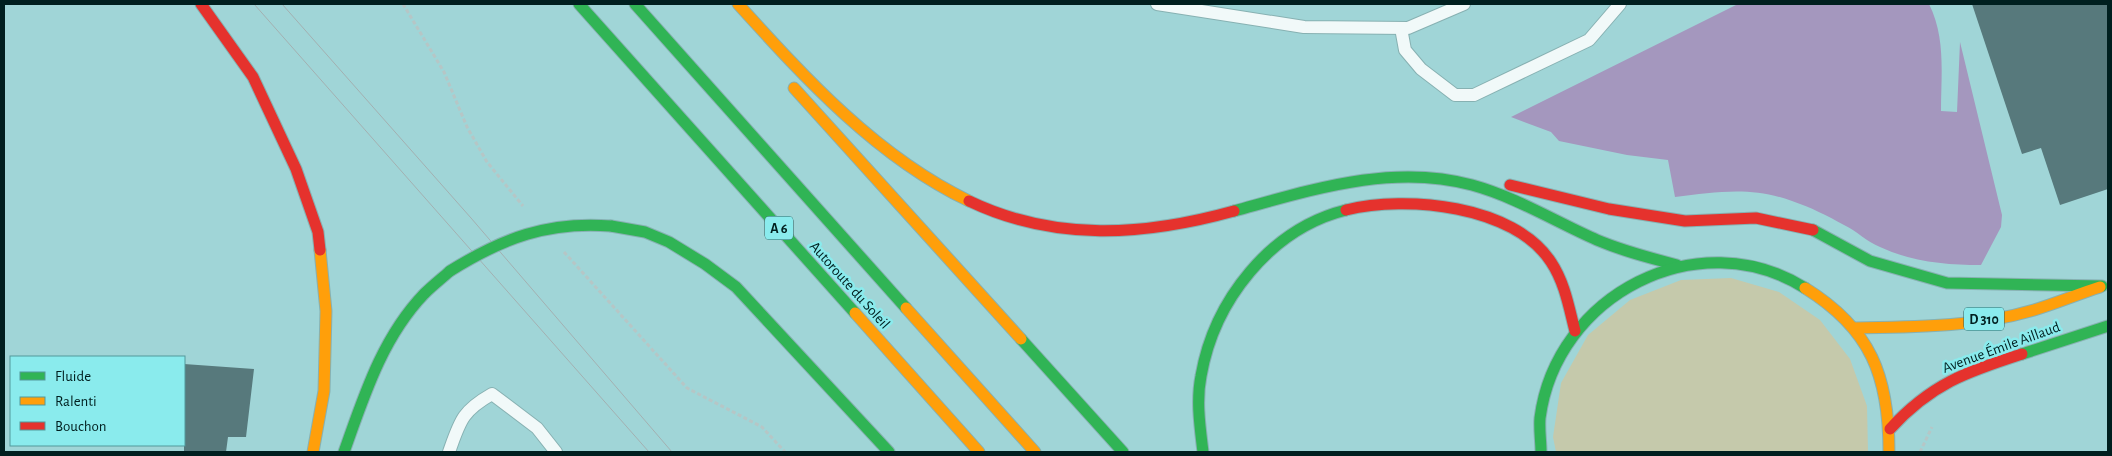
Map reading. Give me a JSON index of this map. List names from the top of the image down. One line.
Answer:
{"streets":{"main road":["A 6","Autoroute du Soleil","D 310","Avenue Émile Aillaud"]},"legend":["Fluide","Ralenti","Bouchon"]}
